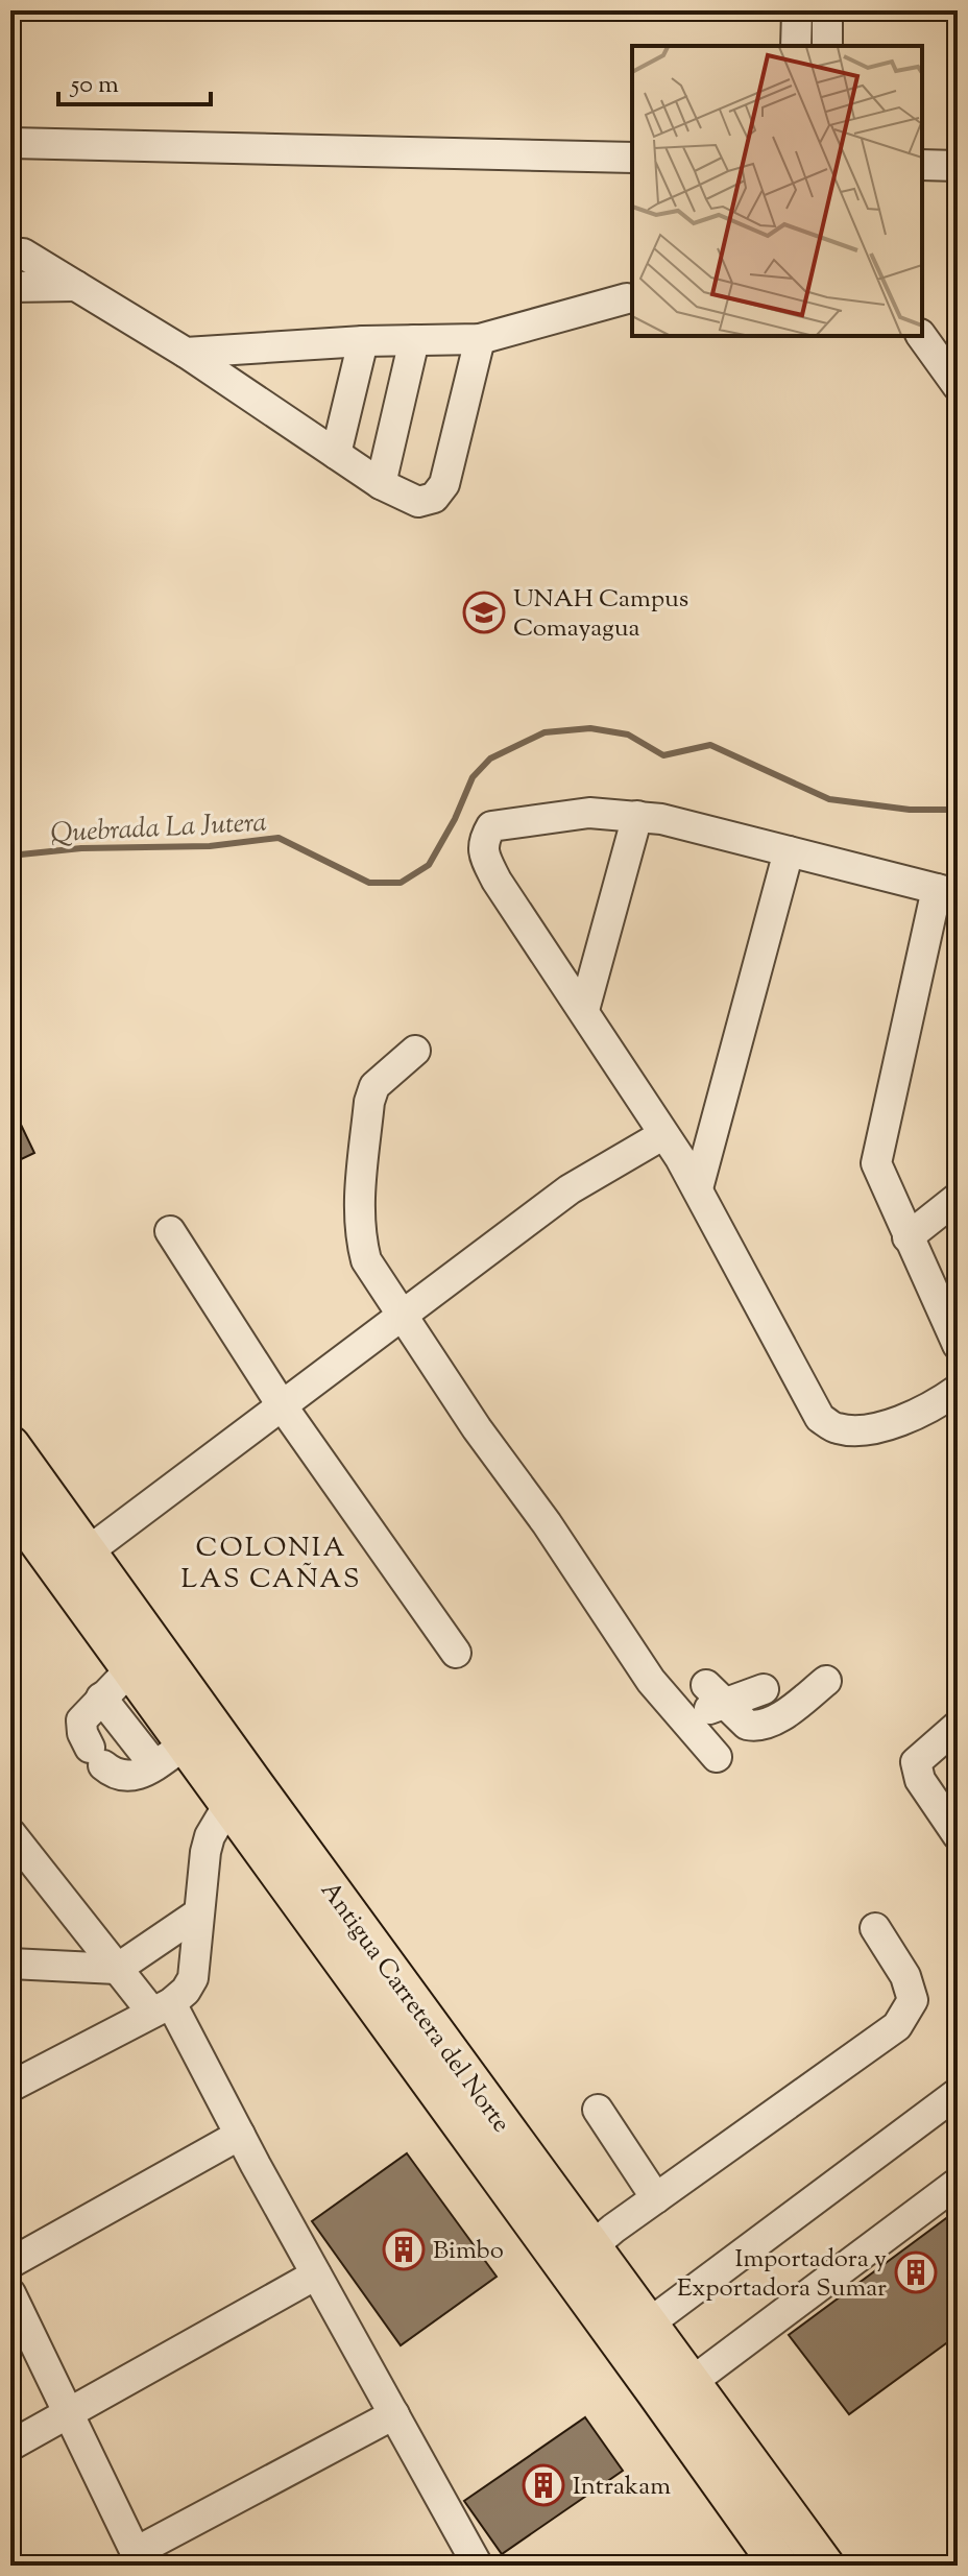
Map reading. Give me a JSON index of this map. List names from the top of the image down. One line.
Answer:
{"streets":{"main road":["Antigua Carretera del Norte"]},"districts":["COLONIA LAS CAÑAS"],"water":["Quebrada La Jutera"],"places":{"school or university":["UNAH Campus Comayagua"],"building":["Bimbo","Importadora y Exportadora Sumar","Intrakam"]},"scale_bar":"50 m"}
